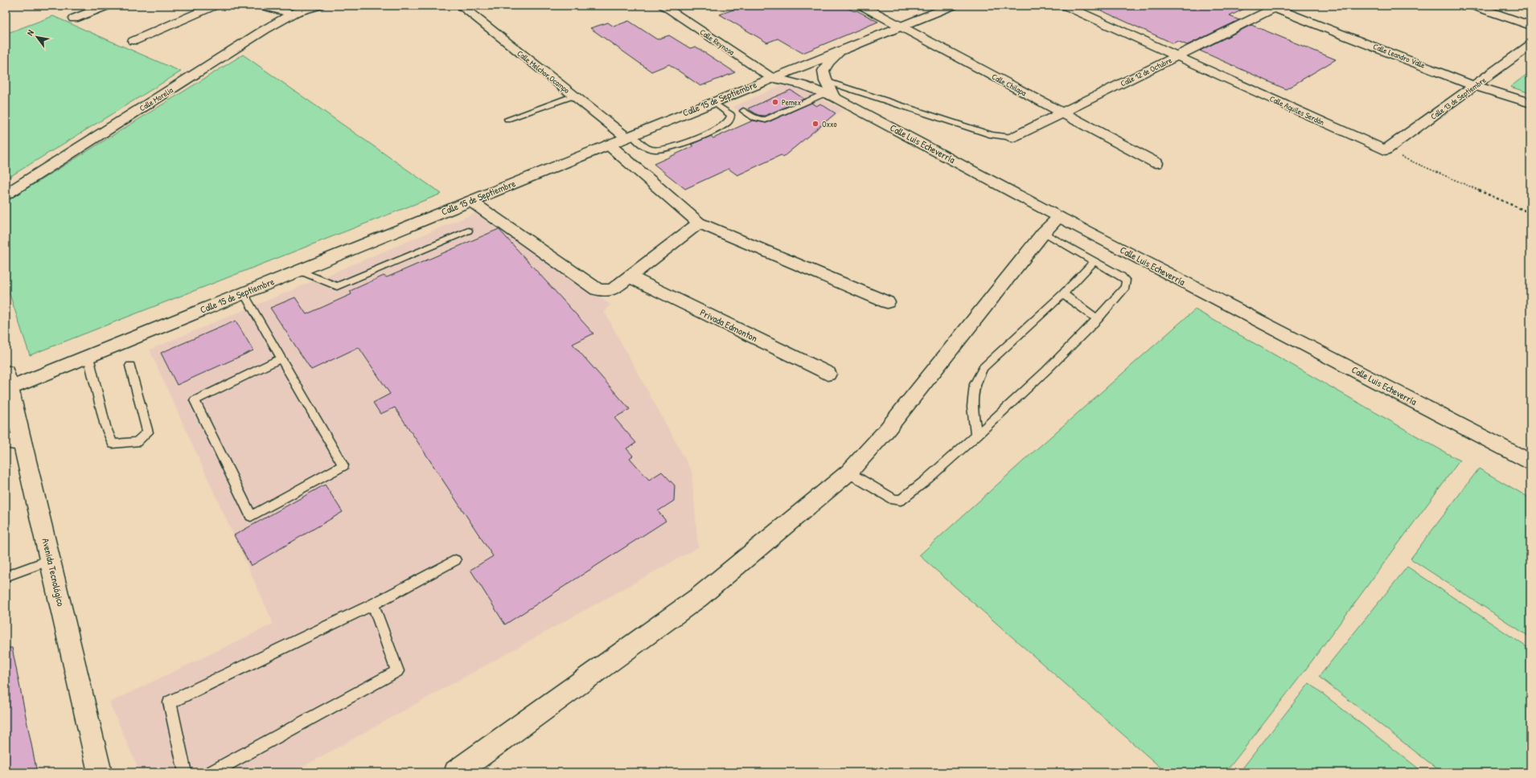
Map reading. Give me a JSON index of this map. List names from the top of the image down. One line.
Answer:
{"streets":{"street":["Calle Reynosa","Calle Leandro Valle","Calle Melchor Ocampo","Calle 12 de Octubre","Calle Chilapa","Calle 13 de Septiembre","Calle Morelia","Calle 15 de Septiembre","Calle Aquiles Serdán","Calle Luis Echeverría","Privada Edmonton","Avenida Tecnológico"]},"crossings":[["Calle Reynosa","Calle 15 de Septiembre"],["Calle Reynosa","Calle Luis Echeverría"],["Calle Leandro Valle","Calle 12 de Octubre"],["Calle Leandro Valle","Calle 13 de Septiembre"],["Calle Melchor Ocampo","Calle 15 de Septiembre"],["Calle 12 de Octubre","Calle Chilapa"],["Calle 12 de Octubre","Calle Aquiles Serdán"],["Calle Chilapa","Calle 15 de Septiembre"],["Calle 13 de Septiembre","Calle Aquiles Serdán"],["Calle 15 de Septiembre","Calle Luis Echeverría"],["Calle 15 de Septiembre","Avenida Tecnológico"]],"places":["Pemex","Oxxo"],"north":"top left"}
